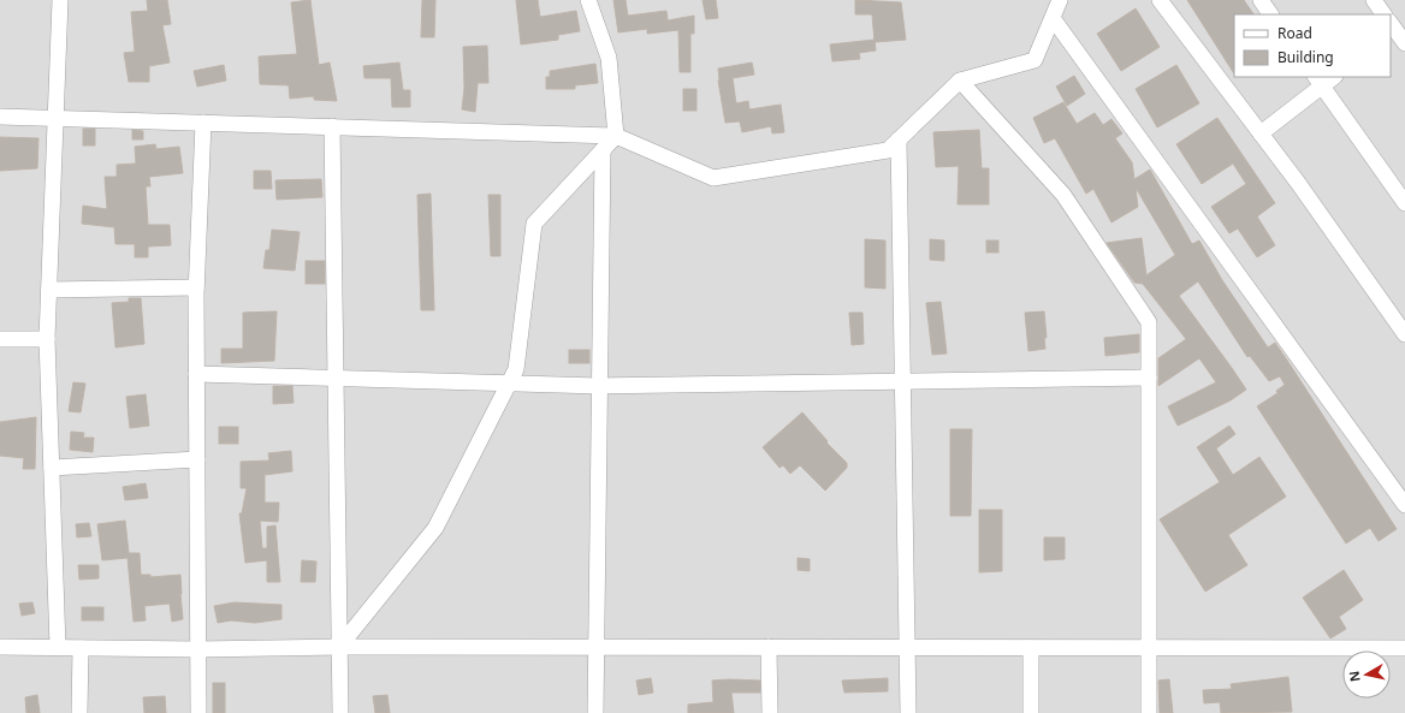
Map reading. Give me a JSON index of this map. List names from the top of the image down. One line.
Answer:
{"legend":["Road","Building"],"north":"left"}
